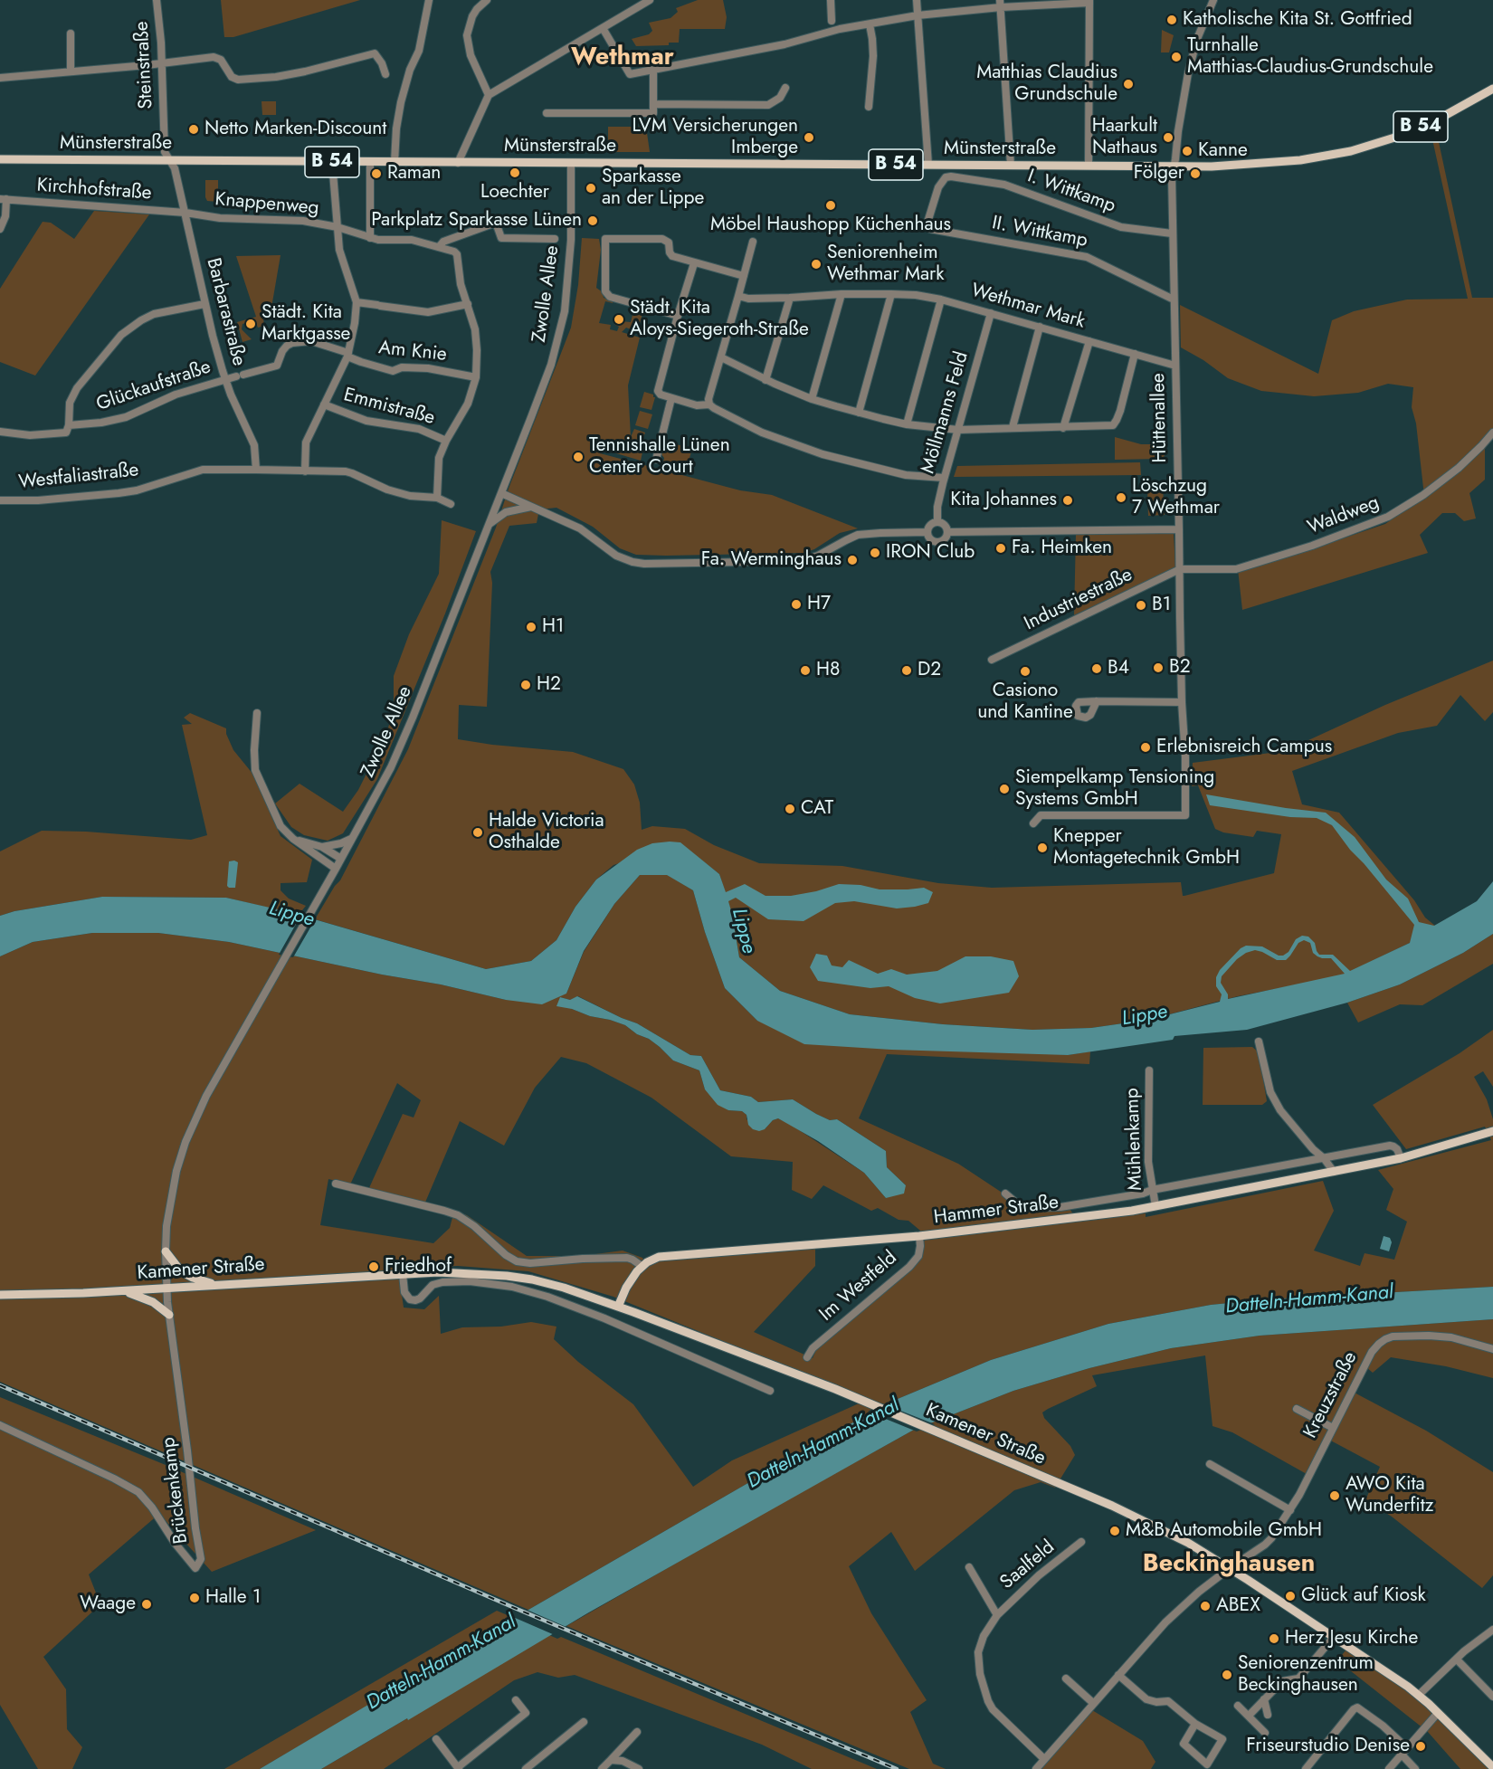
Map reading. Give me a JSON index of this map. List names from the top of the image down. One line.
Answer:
{"streets":{"main road":["B 54","Münsterstraße","Hammer Straße","Kamener Straße"],"street":["Steinstraße","Kirchhofstraße","I. Wittkamp","Knappenweg","II. Wittkamp","Zwolle Allee","Wethmar Mark","Barbarastraße","Am Knie","Glückaufstraße","Emmistraße","Möllmanns Feld","Hüttenallee","Westfaliastraße","Waldweg","Industriestraße","Mühlenkamp","Im Westfeld","Kreuzstraße","Brückenkamp","Saalfeld"]},"crossings":[["Steinstraße","Münsterstraße"],["Steinstraße","Barbarastraße"],["Münsterstraße","Zwolle Allee"],["Münsterstraße","Barbarastraße"],["Münsterstraße","Hüttenallee"],["Kirchhofstraße","Knappenweg"],["Kirchhofstraße","Barbarastraße"],["I. Wittkamp","II. Wittkamp"],["I. Wittkamp","Hüttenallee"],["Knappenweg","Barbarastraße"],["II. Wittkamp","Hüttenallee"],["Zwolle Allee","Kamener Straße"],["Zwolle Allee","Brückenkamp"],["Wethmar Mark","Möllmanns Feld"],["Wethmar Mark","Hüttenallee"],["Barbarastraße","Glückaufstraße"],["Barbarastraße","Westfaliastraße"],["Am Knie","Glückaufstraße"],["Hüttenallee","Waldweg"],["Hüttenallee","Industriestraße"],["Waldweg","Industriestraße"],["Mühlenkamp","Hammer Straße"],["Hammer Straße","Im Westfeld"],["Kamener Straße","Kreuzstraße"],["Kamener Straße","Brückenkamp"],["Kreuzstraße","Saalfeld"]],"districts":["Wethmar","Beckinghausen"],"water":["Lippe","Datteln-Hamm-Kanal"],"places":["Katholische Kita St. Gottfried","Turnhalle Matthias-Claudius-Grundschule","Matthias Claudius Grundschule","Netto Marken-Discount","LVM Versicherungen Imberge","Haarkult Nathaus","Kanne","Loechter","Raman","Fölger","Sparkasse an der Lippe","Möbel Haushopp Küchenhaus","Parkplatz Sparkasse Lünen","Seniorenheim Wethmar Mark","Städt. Kita Aloys-Siegeroth-Straße","Städt. Kita Marktgasse","Tennishalle Lünen Center Court","Löschzug 7 Wethmar","Kita Johannes","Fa. Heimken","IRON Club","Fa. Werminghaus","H7","B1","H1","B2","B4","H8","D2","Casiono und Kantine","H2","Erlebnisreich Campus","Siempelkamp Tensioning Systems GmbH","CAT","Halde Victoria Osthalde","Knepper Montagetechnik GmbH","Friedhof","AWO Kita Wunderfitz","M&B Automobile GmbH","Glück auf Kiosk","Halle 1","Waage","ABEX","Herz Jesu Kirche","Seniorenzentrum Beckinghausen","Friseurstudio Denise"]}
